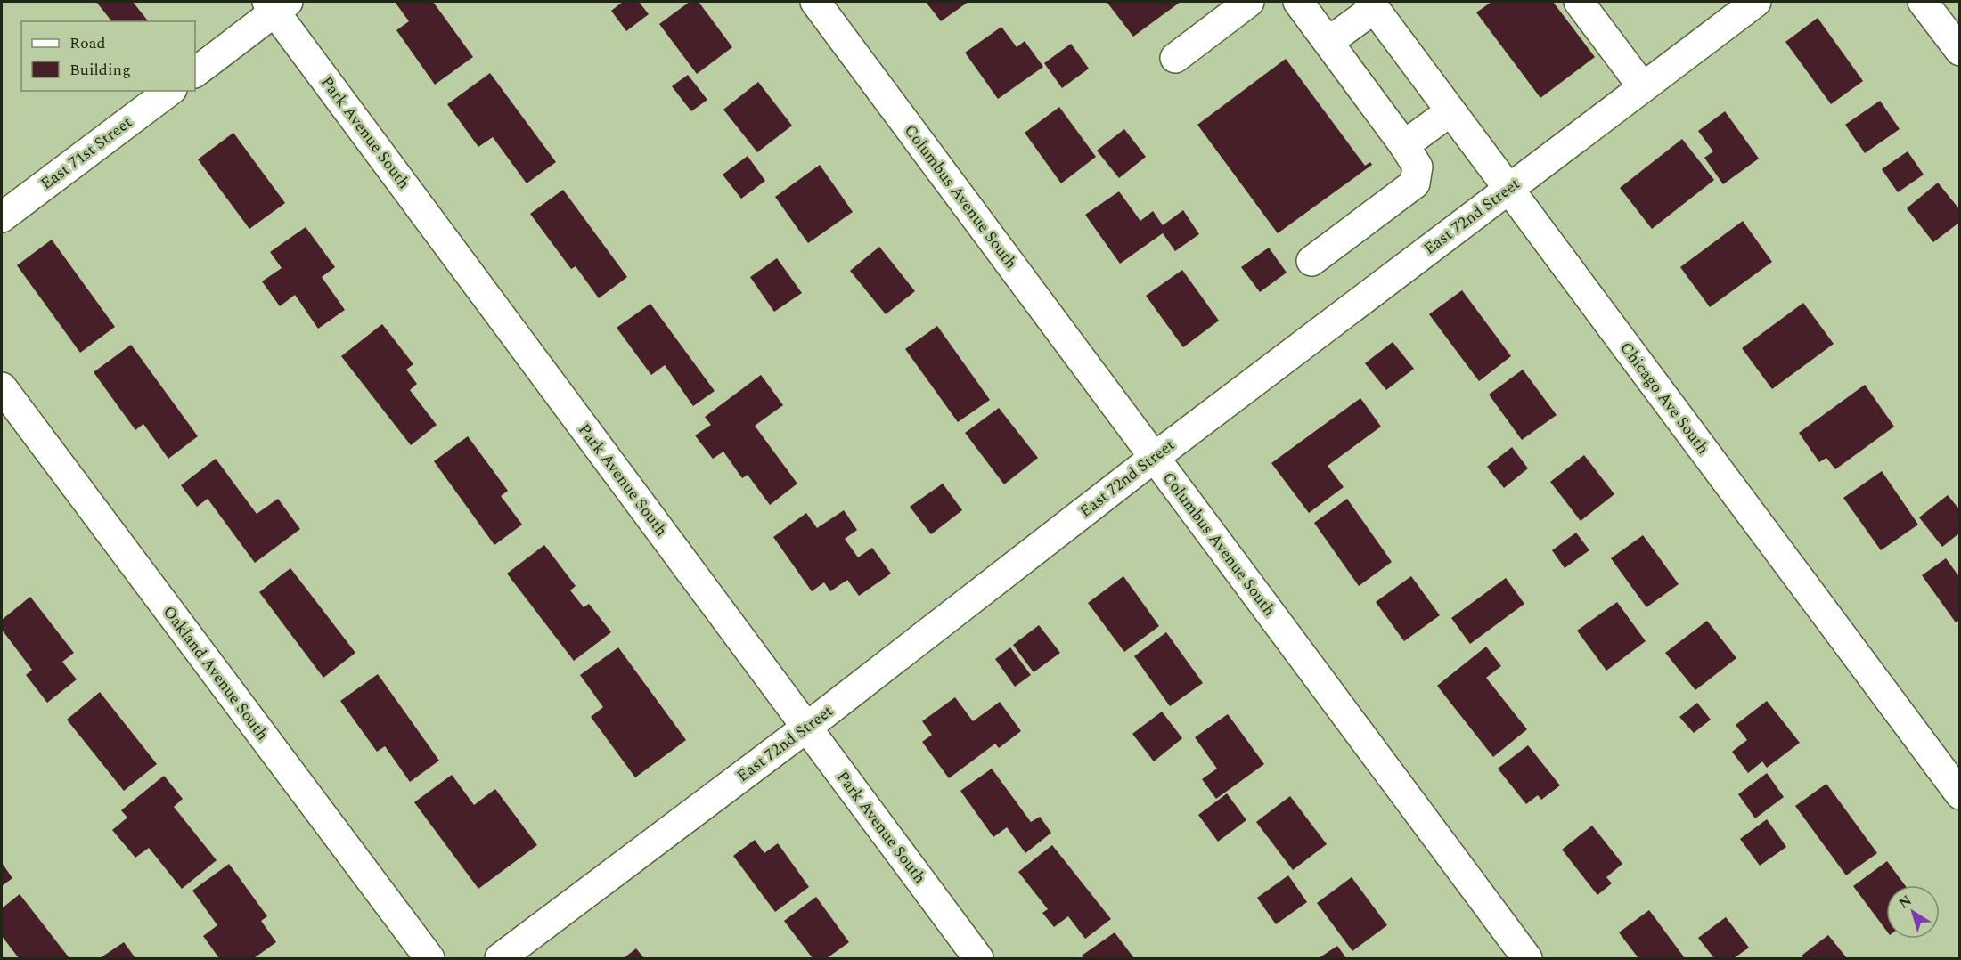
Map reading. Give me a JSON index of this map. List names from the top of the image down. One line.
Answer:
{"streets":{"street":["Park Avenue South","East 71st Street","Columbus Avenue South","East 72nd Street","Chicago Ave South","Oakland Avenue South"]},"crossings":[["Park Avenue South","East 72nd Street"],["Columbus Avenue South","East 72nd Street"],["East 72nd Street","Chicago Ave South"]],"legend":["Road","Building"],"north":"top left"}
